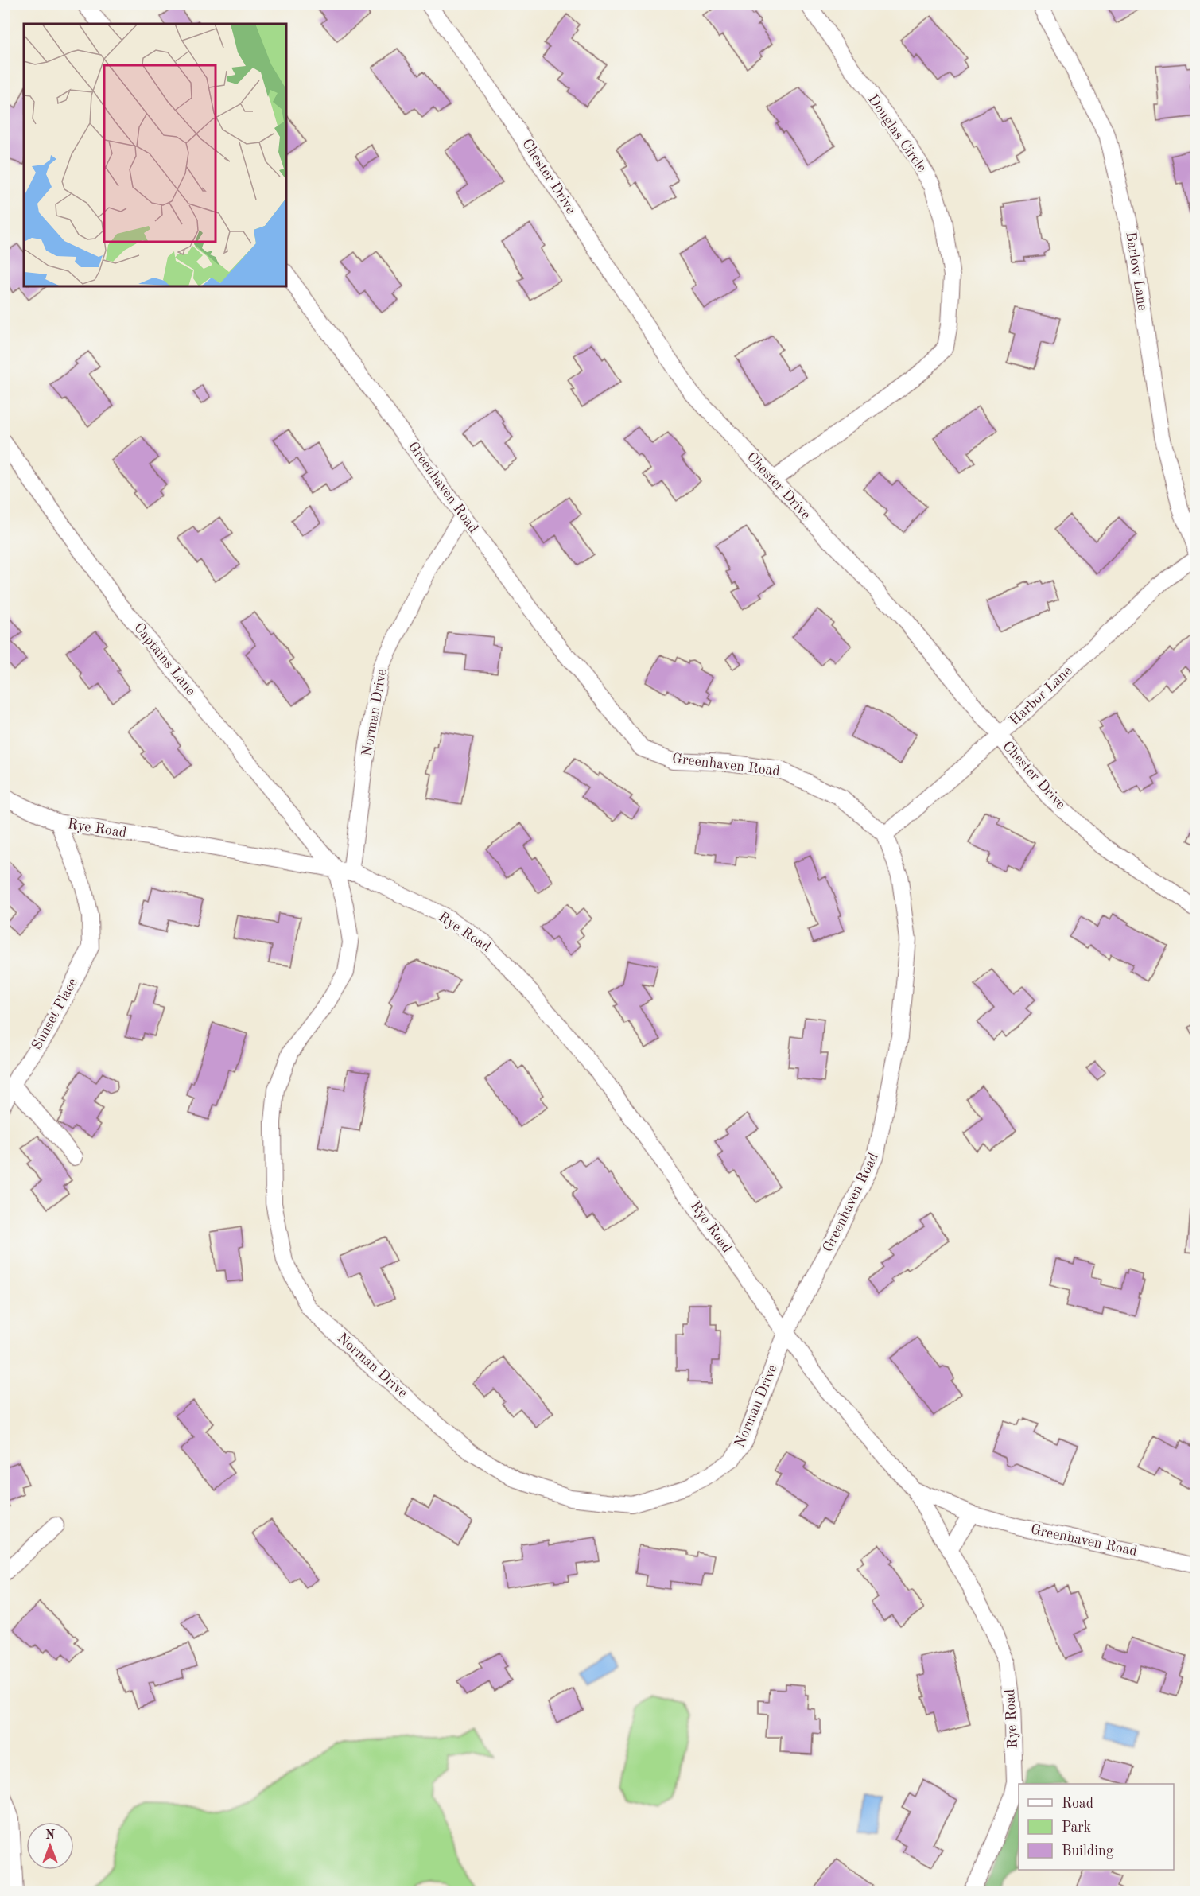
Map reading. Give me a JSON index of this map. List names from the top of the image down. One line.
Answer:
{"streets":{"street":["Douglas Circle","Chester Drive","Barlow Lane","Greenhaven Road","Captains Lane","Harbor Lane","Norman Drive","Rye Road","Sunset Place"]},"crossings":[["Douglas Circle","Chester Drive"],["Chester Drive","Harbor Lane"],["Greenhaven Road","Harbor Lane"],["Greenhaven Road","Norman Drive"],["Greenhaven Road","Rye Road"],["Captains Lane","Norman Drive"],["Captains Lane","Rye Road"],["Norman Drive","Rye Road"],["Rye Road","Sunset Place"]],"legend":["Road","Park","Building"],"north":"top"}
